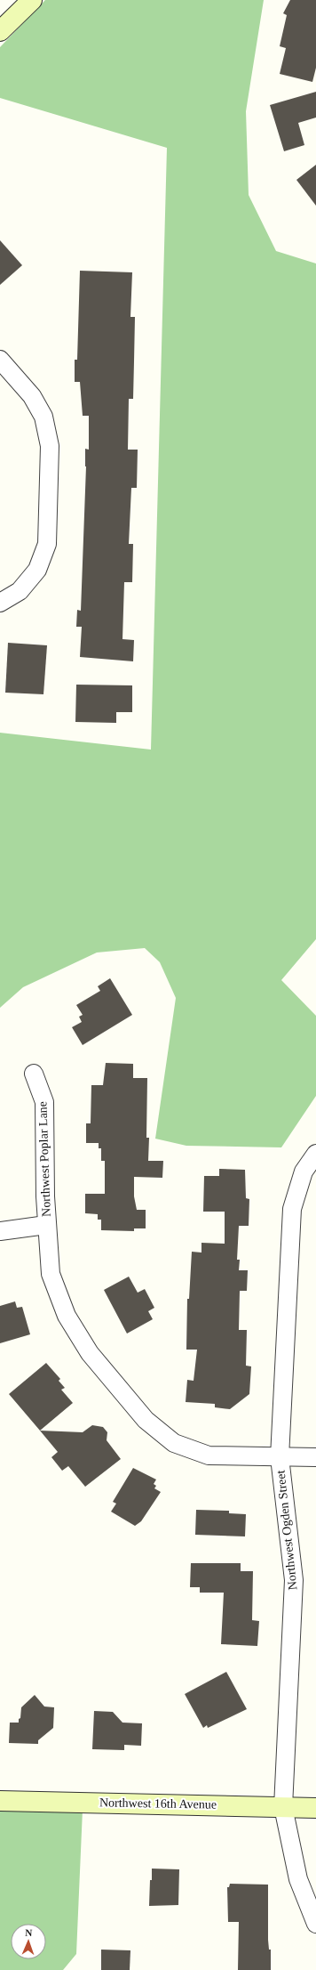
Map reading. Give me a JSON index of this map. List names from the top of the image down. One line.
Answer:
{"streets":{"street":["Northwest Poplar Lane","Northwest Ogden Street","Northwest 16th Avenue"]},"crossings":[["Northwest Poplar Lane","Northwest Ogden Street"],["Northwest Ogden Street","Northwest 16th Avenue"]],"north":"top"}
